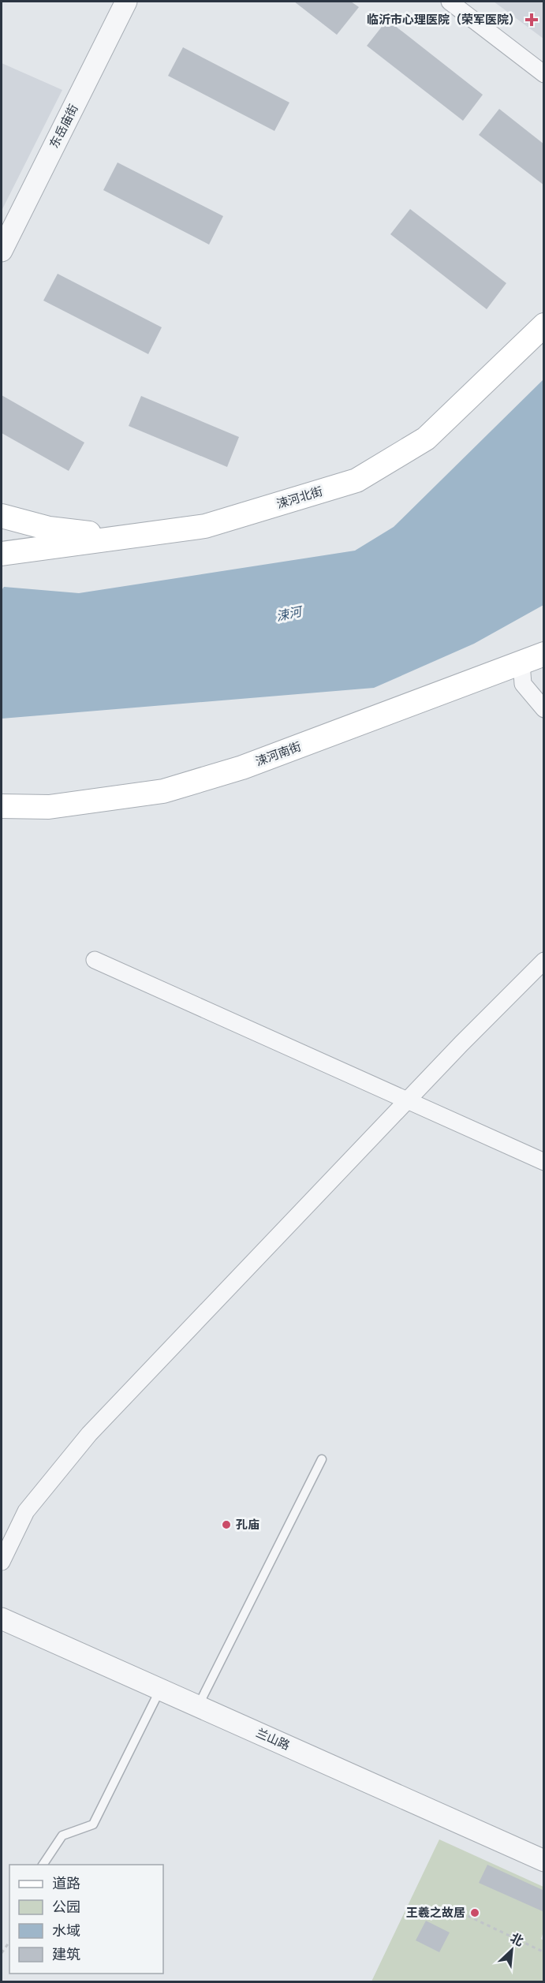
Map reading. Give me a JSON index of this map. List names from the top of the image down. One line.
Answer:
{"streets":{"main road":["涑河北街","涑河南街"],"street":["东岳庙街","兰山路"]},"water":["涑河"],"places":{"health":["临沂市心理医院（荣军医院）"],"other":["孔庙","王羲之故居"]},"legend":["道路","公园","水域","建筑"],"north":"top right"}
